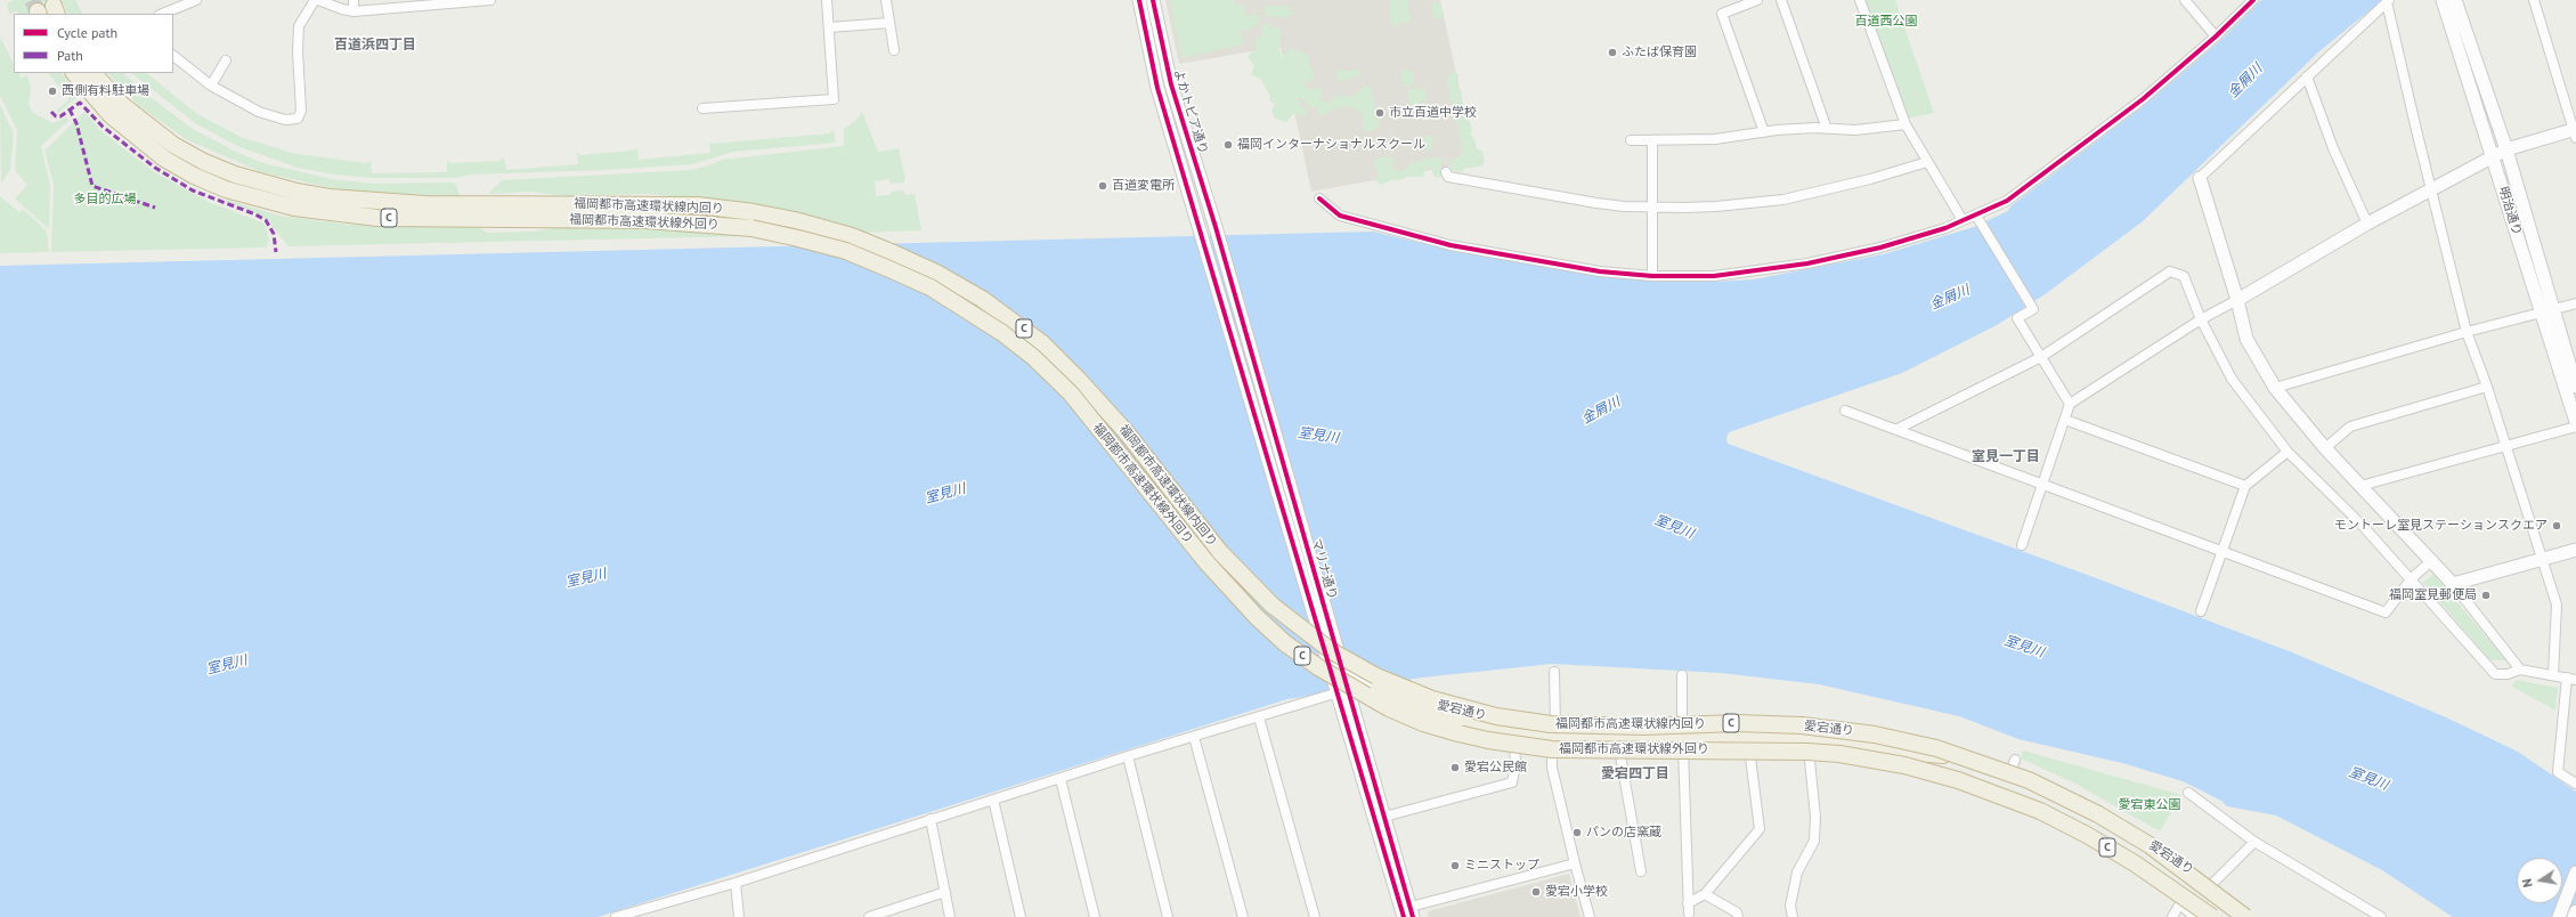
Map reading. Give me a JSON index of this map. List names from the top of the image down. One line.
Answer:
{"streets":{"highway":["福岡都市高速環状線内回り","C","福岡都市高速環状線外回り"],"street":["よかトピア通り","明治通り","マリナ通り","愛宕通り"]},"crossings":[["よかトピア通り","マリナ通り"],["福岡都市高速環状線内回り","C"],["C","愛宕通り"],["福岡都市高速環状線外回り","愛宕通り"],["マリナ通り","愛宕通り"]],"districts":["百道浜四丁目","室見一丁目","愛宕四丁目"],"water":["金屑川","室見川"],"parks":["百道西公園","多目的広場","愛宕東公園"],"places":["ふたば保育園","西側有料駐車場","市立百道中学校","福岡インターナショナルスクール","百道変電所","モントーレ室見ステーションスクエア","福岡室見郵便局","愛宕公民館","パンの店窯蔵","ミニストップ","愛宕小学校"],"legend":["Cycle path","Path"],"north":"left"}
